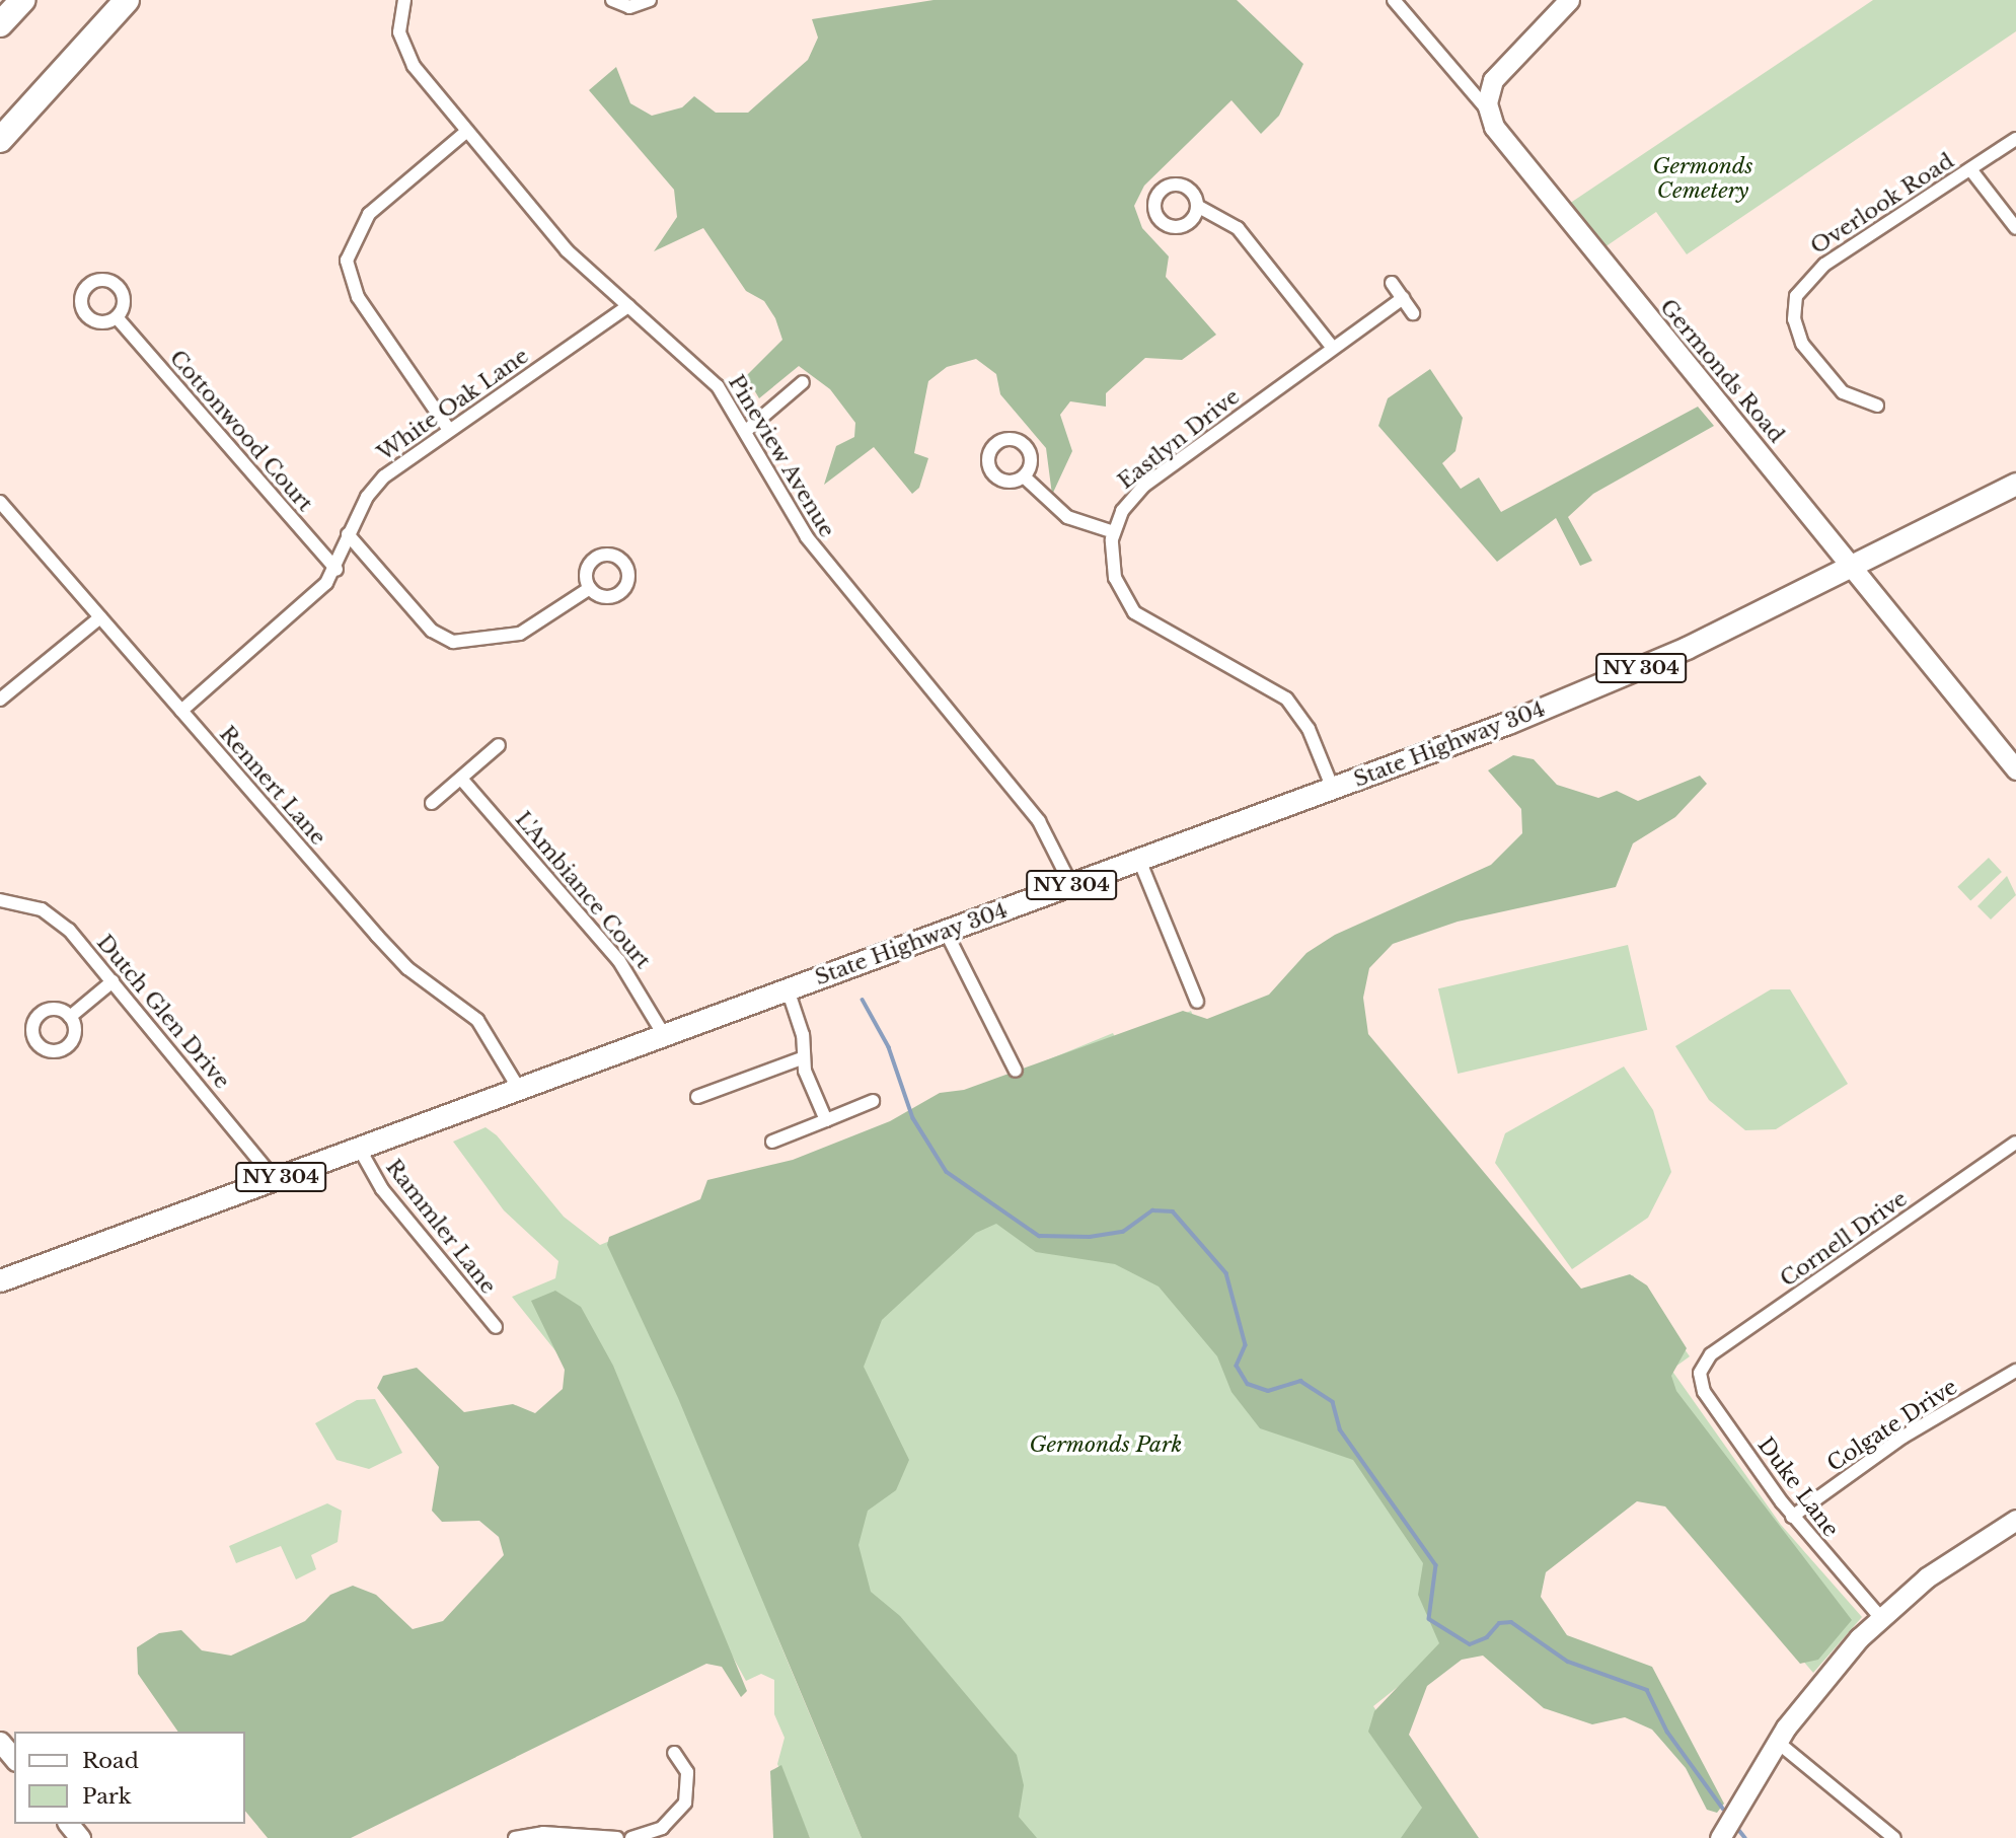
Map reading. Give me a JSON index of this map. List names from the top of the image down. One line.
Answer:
{"streets":{"main road":["NY 304","State Highway 304"],"street":["Overlook Road","Germonds Road","White Oak Lane","Cottonwood Court","Eastlyn Drive","Pineview Avenue","Rennert Lane","L'Ambiance Court","Dutch Glen Drive","Rammler Lane","Cornell Drive","Colgate Drive","Duke Lane"]},"crossings":[["Germonds Road","NY 304"],["Germonds Road","State Highway 304"],["White Oak Lane","Cottonwood Court"],["White Oak Lane","Pineview Avenue"],["White Oak Lane","Rennert Lane"],["Eastlyn Drive","State Highway 304"],["Pineview Avenue","State Highway 304"],["NY 304","State Highway 304"],["State Highway 304","Rennert Lane"],["State Highway 304","L'Ambiance Court"],["State Highway 304","Dutch Glen Drive"],["State Highway 304","Rammler Lane"],["Cornell Drive","Duke Lane"],["Colgate Drive","Duke Lane"]],"parks":["Germonds Cemetery","Germonds Park"],"legend":["Road","Park"]}
